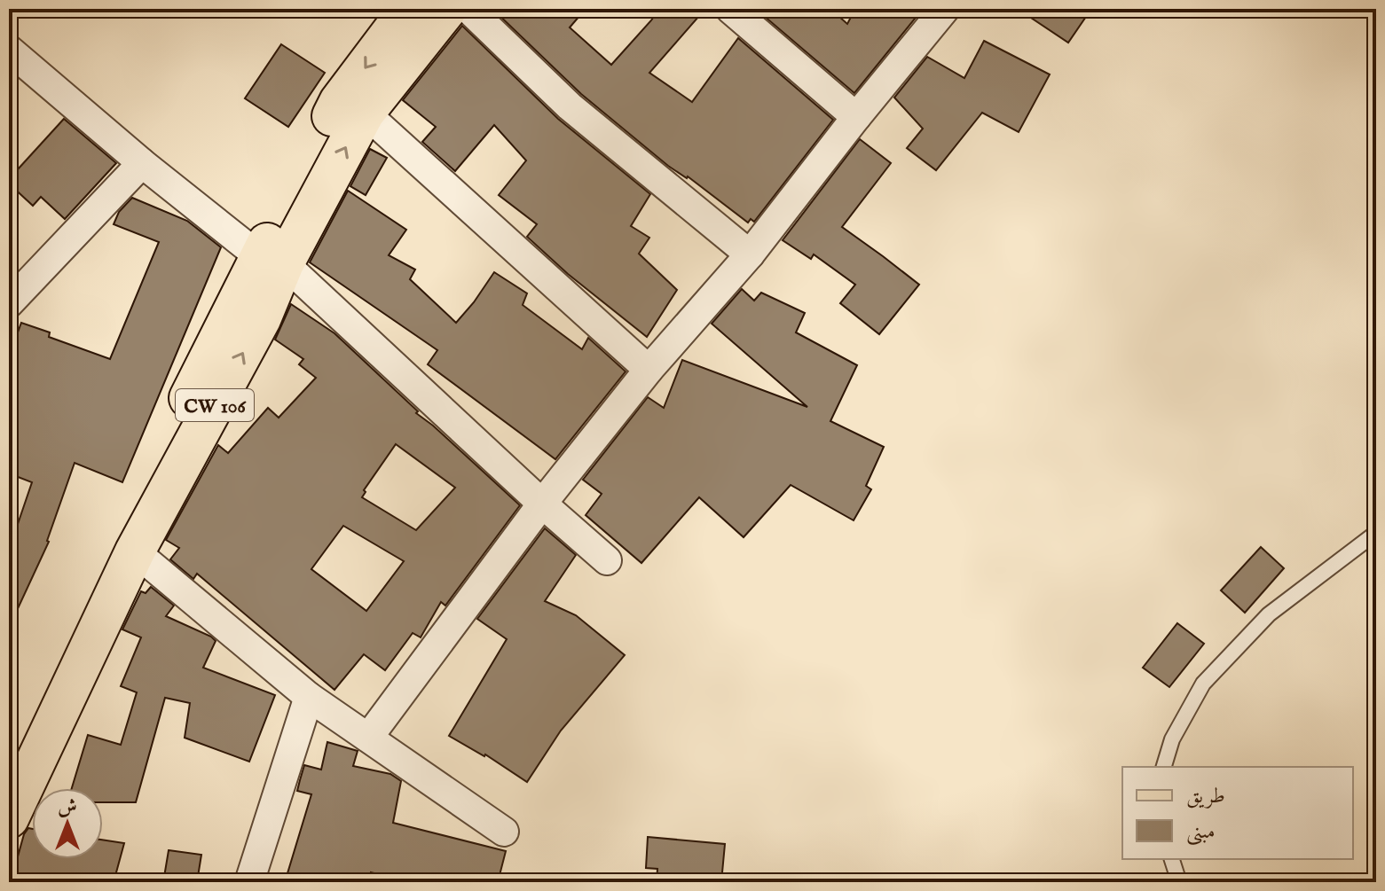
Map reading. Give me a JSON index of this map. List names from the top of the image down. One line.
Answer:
{"streets":{"main road":["CW 106"]},"legend":["طريق","مبنى"],"north":"top"}
